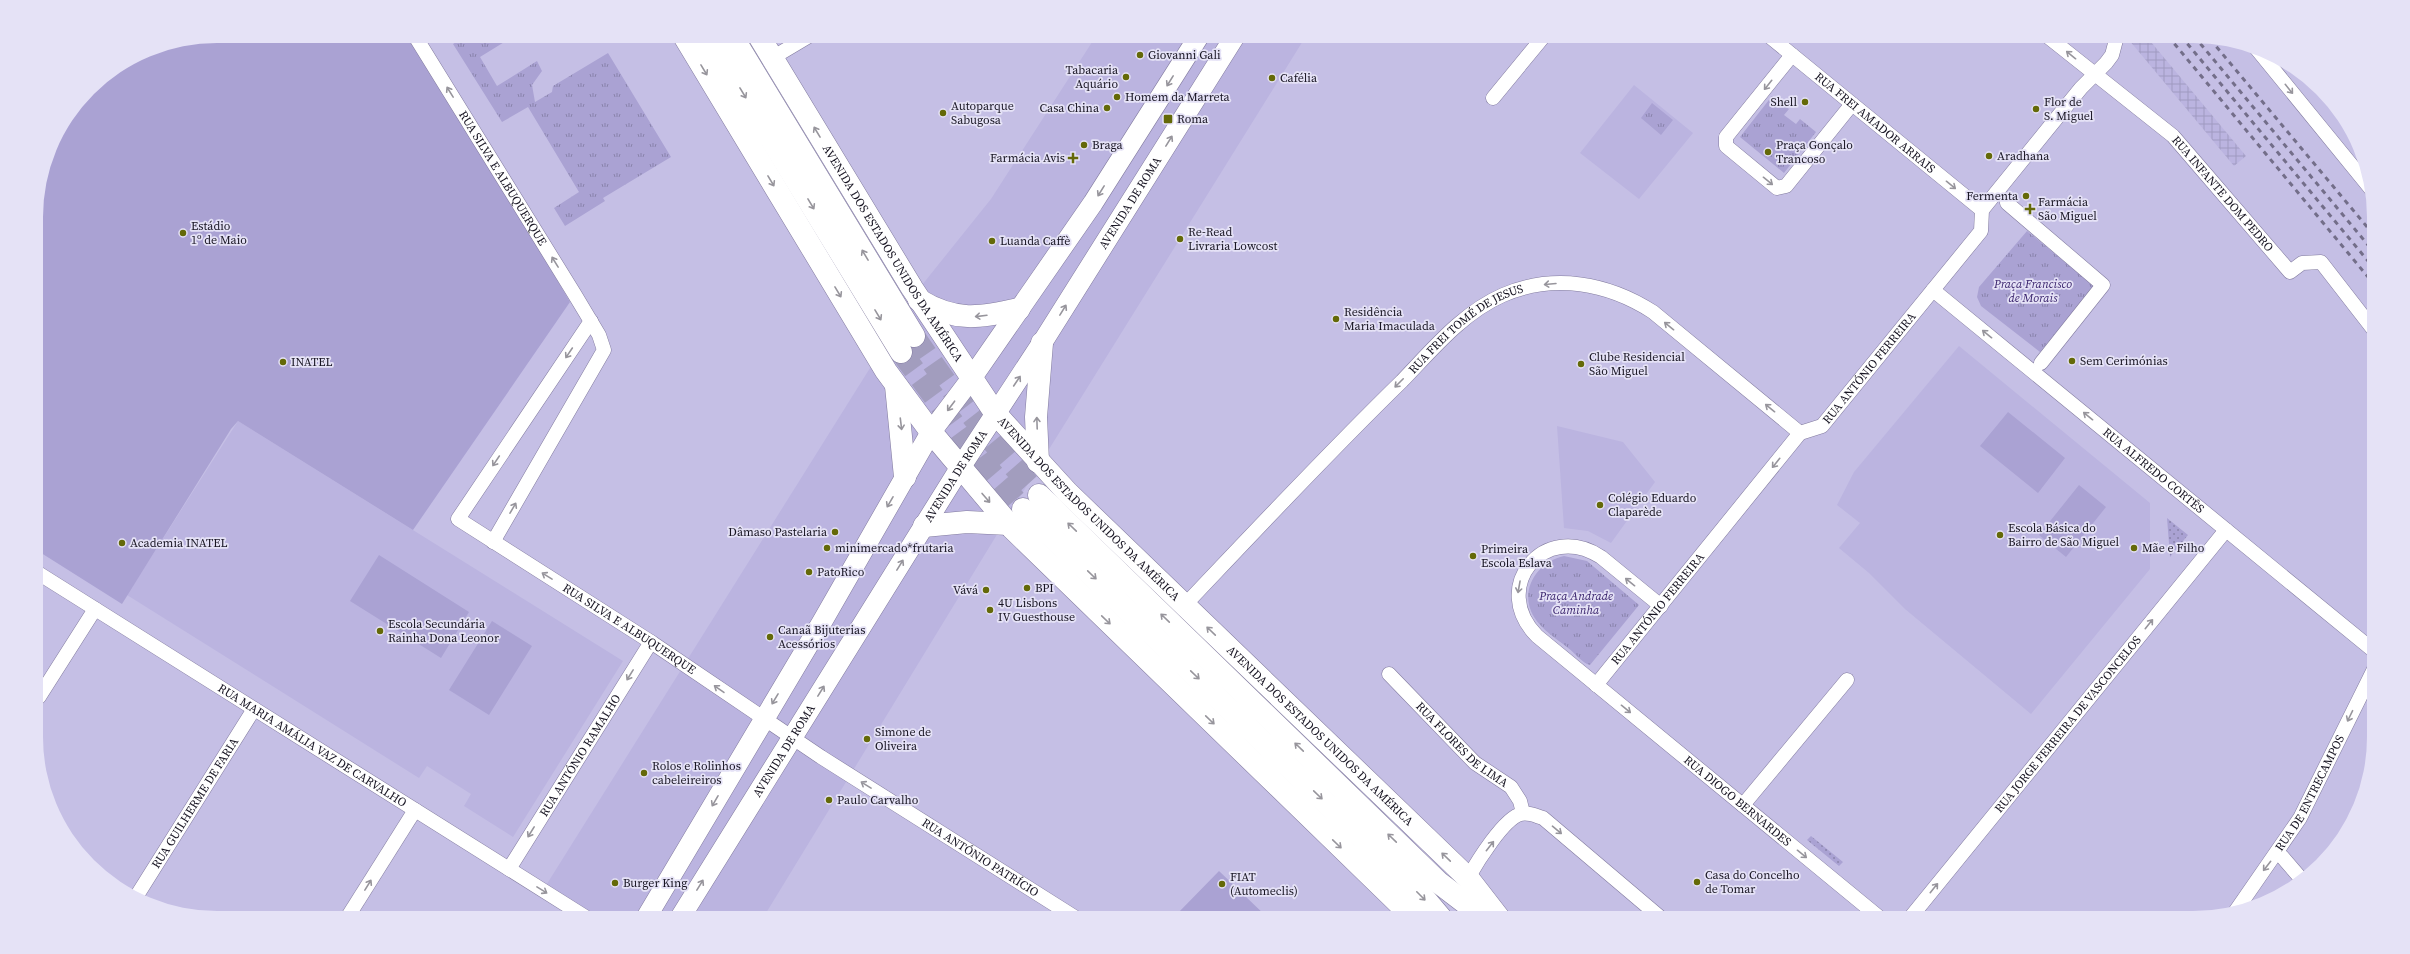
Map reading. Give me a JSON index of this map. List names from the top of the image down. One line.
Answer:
{"streets":{"main road":["AVENIDA DE ROMA","AVENIDA DOS ESTADOS UNIDOS DA AMÉRICA"],"street":["RUA FREI AMADOR ARRAIS","RUA SILVA E ALBUQUERQUE","RUA INFANTE DOM PEDRO","RUA FREI TOMÉ DE JESUS","RUA ANTÓNIO FERREIRA","RUA ALFREDO CORTÊS","RUA JORGE FERREIRA DE VASCONCELOS","RUA FLORES DE LIMA","RUA MARIA AMÁLIA VAZ DE CARVALHO","RUA ANTÓNIO RAMALHO","RUA DE ENTRECAMPOS","RUA DIOGO BERNARDES","RUA GUILHERME DE FARIA","RUA ANTÓNIO PATRÍCIO"]},"crossings":[["RUA FREI AMADOR ARRAIS","RUA ANTÓNIO FERREIRA"],["RUA SILVA E ALBUQUERQUE","RUA ANTÓNIO RAMALHO"],["RUA SILVA E ALBUQUERQUE","RUA ANTÓNIO PATRÍCIO"],["AVENIDA DE ROMA","AVENIDA DOS ESTADOS UNIDOS DA AMÉRICA"],["AVENIDA DE ROMA","RUA ANTÓNIO PATRÍCIO"],["AVENIDA DOS ESTADOS UNIDOS DA AMÉRICA","RUA FREI TOMÉ DE JESUS"],["RUA FREI TOMÉ DE JESUS","RUA ANTÓNIO FERREIRA"],["RUA ANTÓNIO FERREIRA","RUA ALFREDO CORTÊS"],["RUA ANTÓNIO FERREIRA","RUA DIOGO BERNARDES"],["RUA ALFREDO CORTÊS","RUA JORGE FERREIRA DE VASCONCELOS"],["RUA MARIA AMÁLIA VAZ DE CARVALHO","RUA ANTÓNIO RAMALHO"],["RUA MARIA AMÁLIA VAZ DE CARVALHO","RUA GUILHERME DE FARIA"]],"one_way":["RUA FREI AMADOR ARRAIS","RUA FREI TOMÉ DE JESUS","RUA ANTÓNIO FERREIRA","RUA ALFREDO CORTÊS","RUA JORGE FERREIRA DE VASCONCELOS","RUA ANTÓNIO RAMALHO","RUA DE ENTRECAMPOS","RUA DIOGO BERNARDES","RUA ANTÓNIO PATRÍCIO"],"parks":["Praça Francisco de Morais","Praça Andrade Caminha"],"places":{"other":["Giovanni Gali","Tabacaria Aquário","Cafélia","Homem da Marreta","Shell","Casa China","Flor de S. Miguel","Autoparque Sabugosa","Braga","Praça Gonçalo Trancoso","Aradhana","Fermenta","Estádio 1º de Maio","Re-Read Livraria Lowcost","Luanda Caffè","Residência Maria Imaculada","Sem Cerimónias","INATEL","Clube Residencial São Miguel","Colégio Eduardo Claparède","Dâmaso Pastelaria","Escola Básica do Bairro de São Miguel","Academia INATEL","minimercado*frutaria","Mãe e Filho","Primeira Escola Eslava","PatoRico","BPI","Vává","4U Lisbons IV Guesthouse","Escola Secundária Rainha Dona Leonor","Canaã Bijuterias Acessórios","Simone de Oliveira","Rolos e Rolinhos cabeleireiros","Paulo Carvalho","Casa do Concelho de Tomar","Burger King","FIAT (Automeclis)"],"transit":["Roma"],"health":["Farmácia Avis","Farmácia São Miguel"]}}
